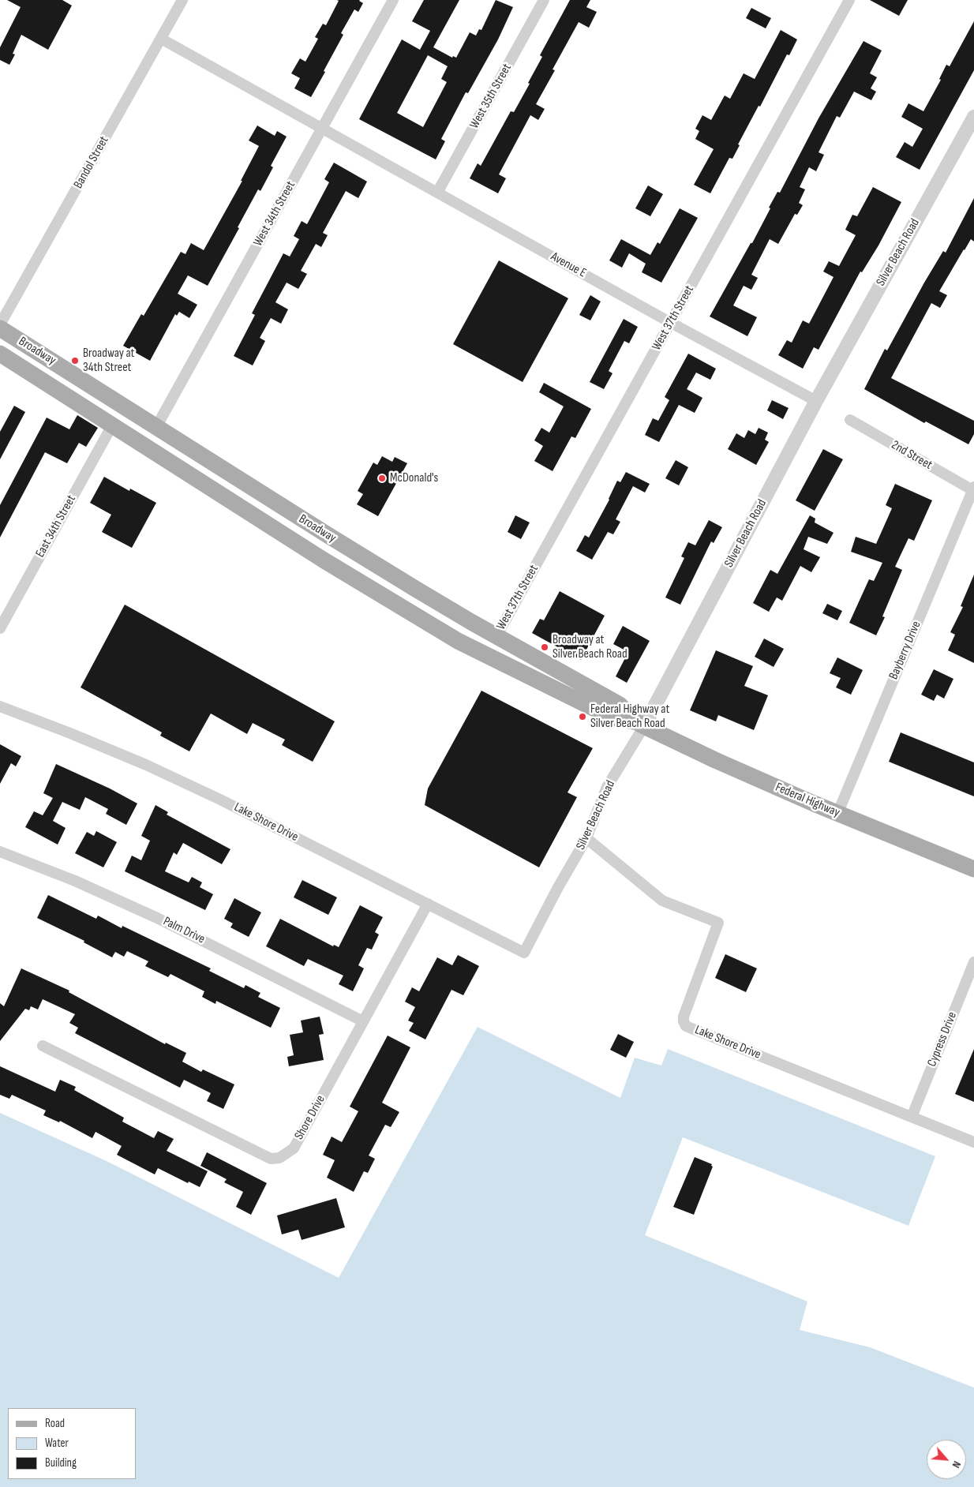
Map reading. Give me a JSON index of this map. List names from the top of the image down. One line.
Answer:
{"streets":{"main road":["Broadway","Federal Highway"],"street":["West 35th Street","Bandol Street","West 34th Street","Silver Beach Road","Avenue E","West 37th Street","2nd Street","East 34th Street","Bayberry Drive","Lake Shore Drive","Palm Drive","Cypress Drive","Shore Drive"]},"crossings":[["West 35th Street","Avenue E"],["Bandol Street","Avenue E"],["West 34th Street","Avenue E"],["West 34th Street","Broadway"],["Silver Beach Road","Avenue E"],["Silver Beach Road","Broadway"],["Silver Beach Road","Federal Highway"],["Silver Beach Road","Lake Shore Drive"],["Avenue E","West 37th Street"],["West 37th Street","Broadway"],["Broadway","East 34th Street"],["Broadway","Federal Highway"],["2nd Street","Bayberry Drive"],["Bayberry Drive","Federal Highway"],["Lake Shore Drive","Cypress Drive"],["Lake Shore Drive","Shore Drive"],["Palm Drive","Shore Drive"]],"places":["Broadway at 34th Street","McDonald's","Broadway at Silver Beach Road","Federal Highway at Silver Beach Road"],"legend":["Road","Water","Building"],"north":"bottom right"}
